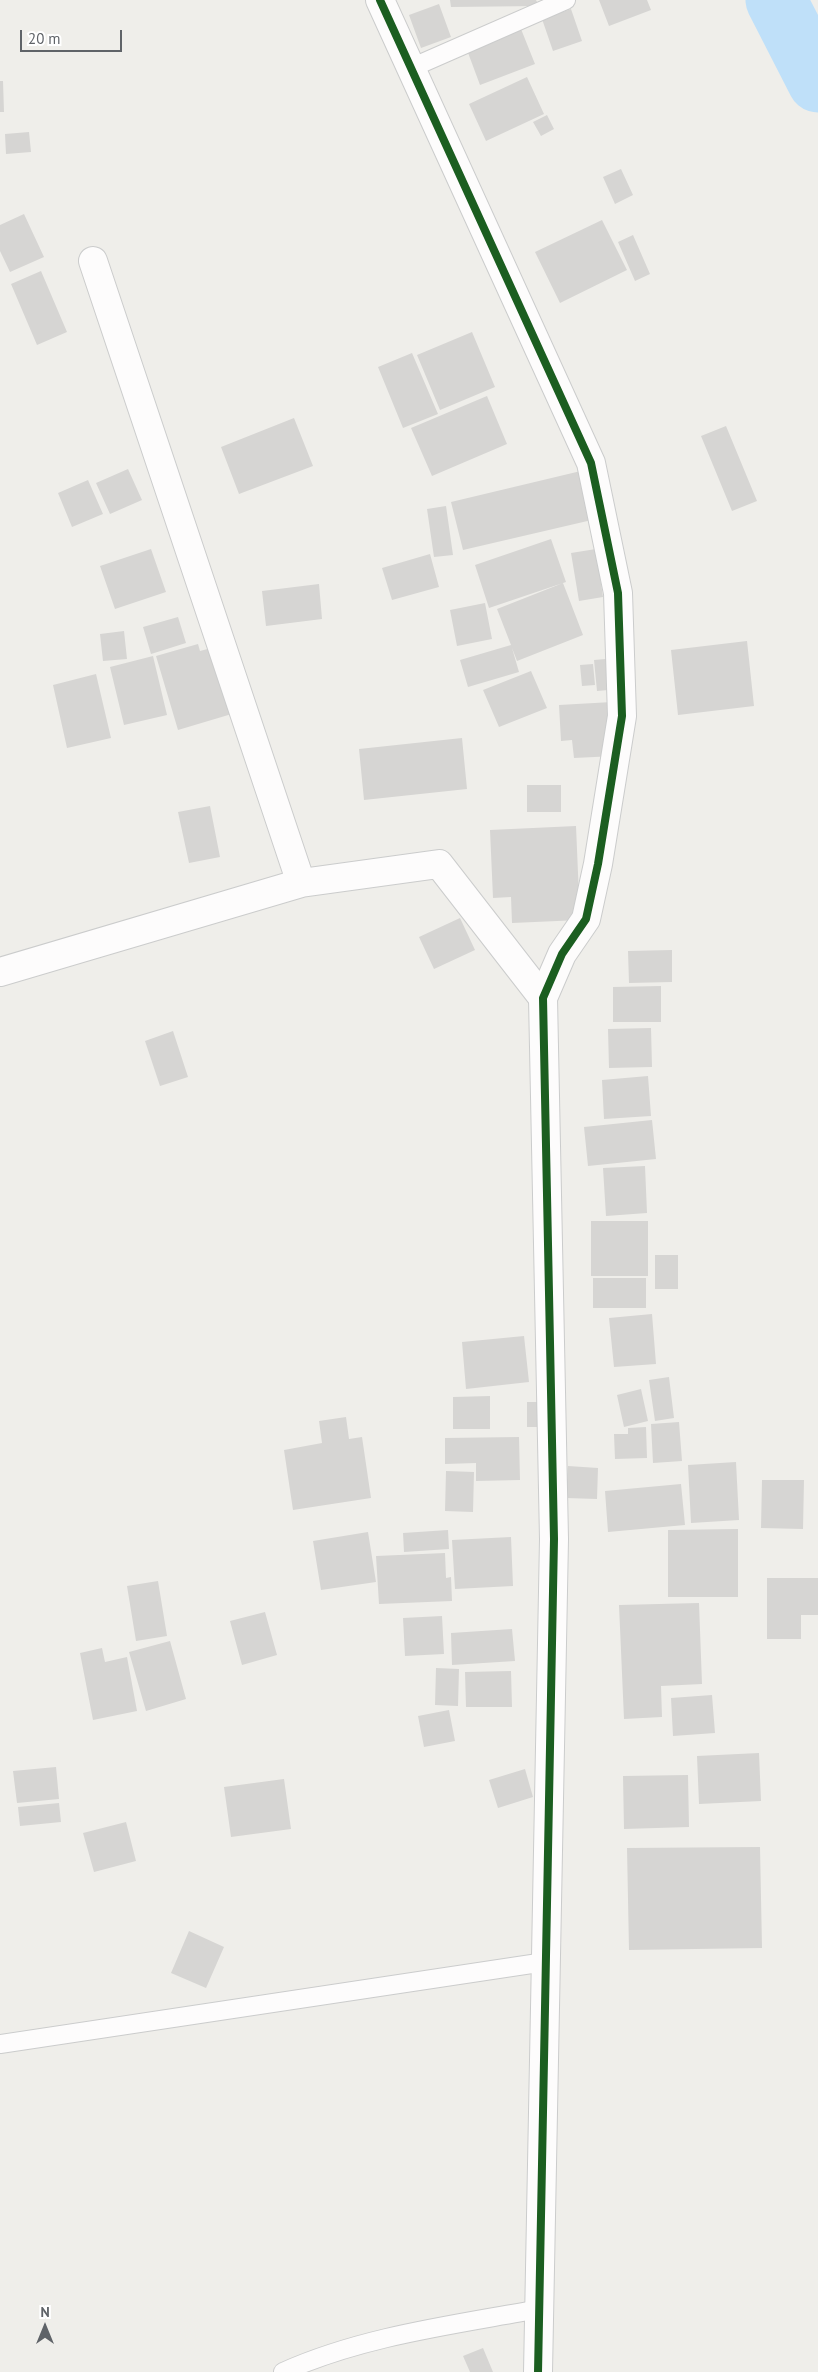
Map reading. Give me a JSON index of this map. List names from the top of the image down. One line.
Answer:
{"scale_bar":"20 m","north":"top"}
